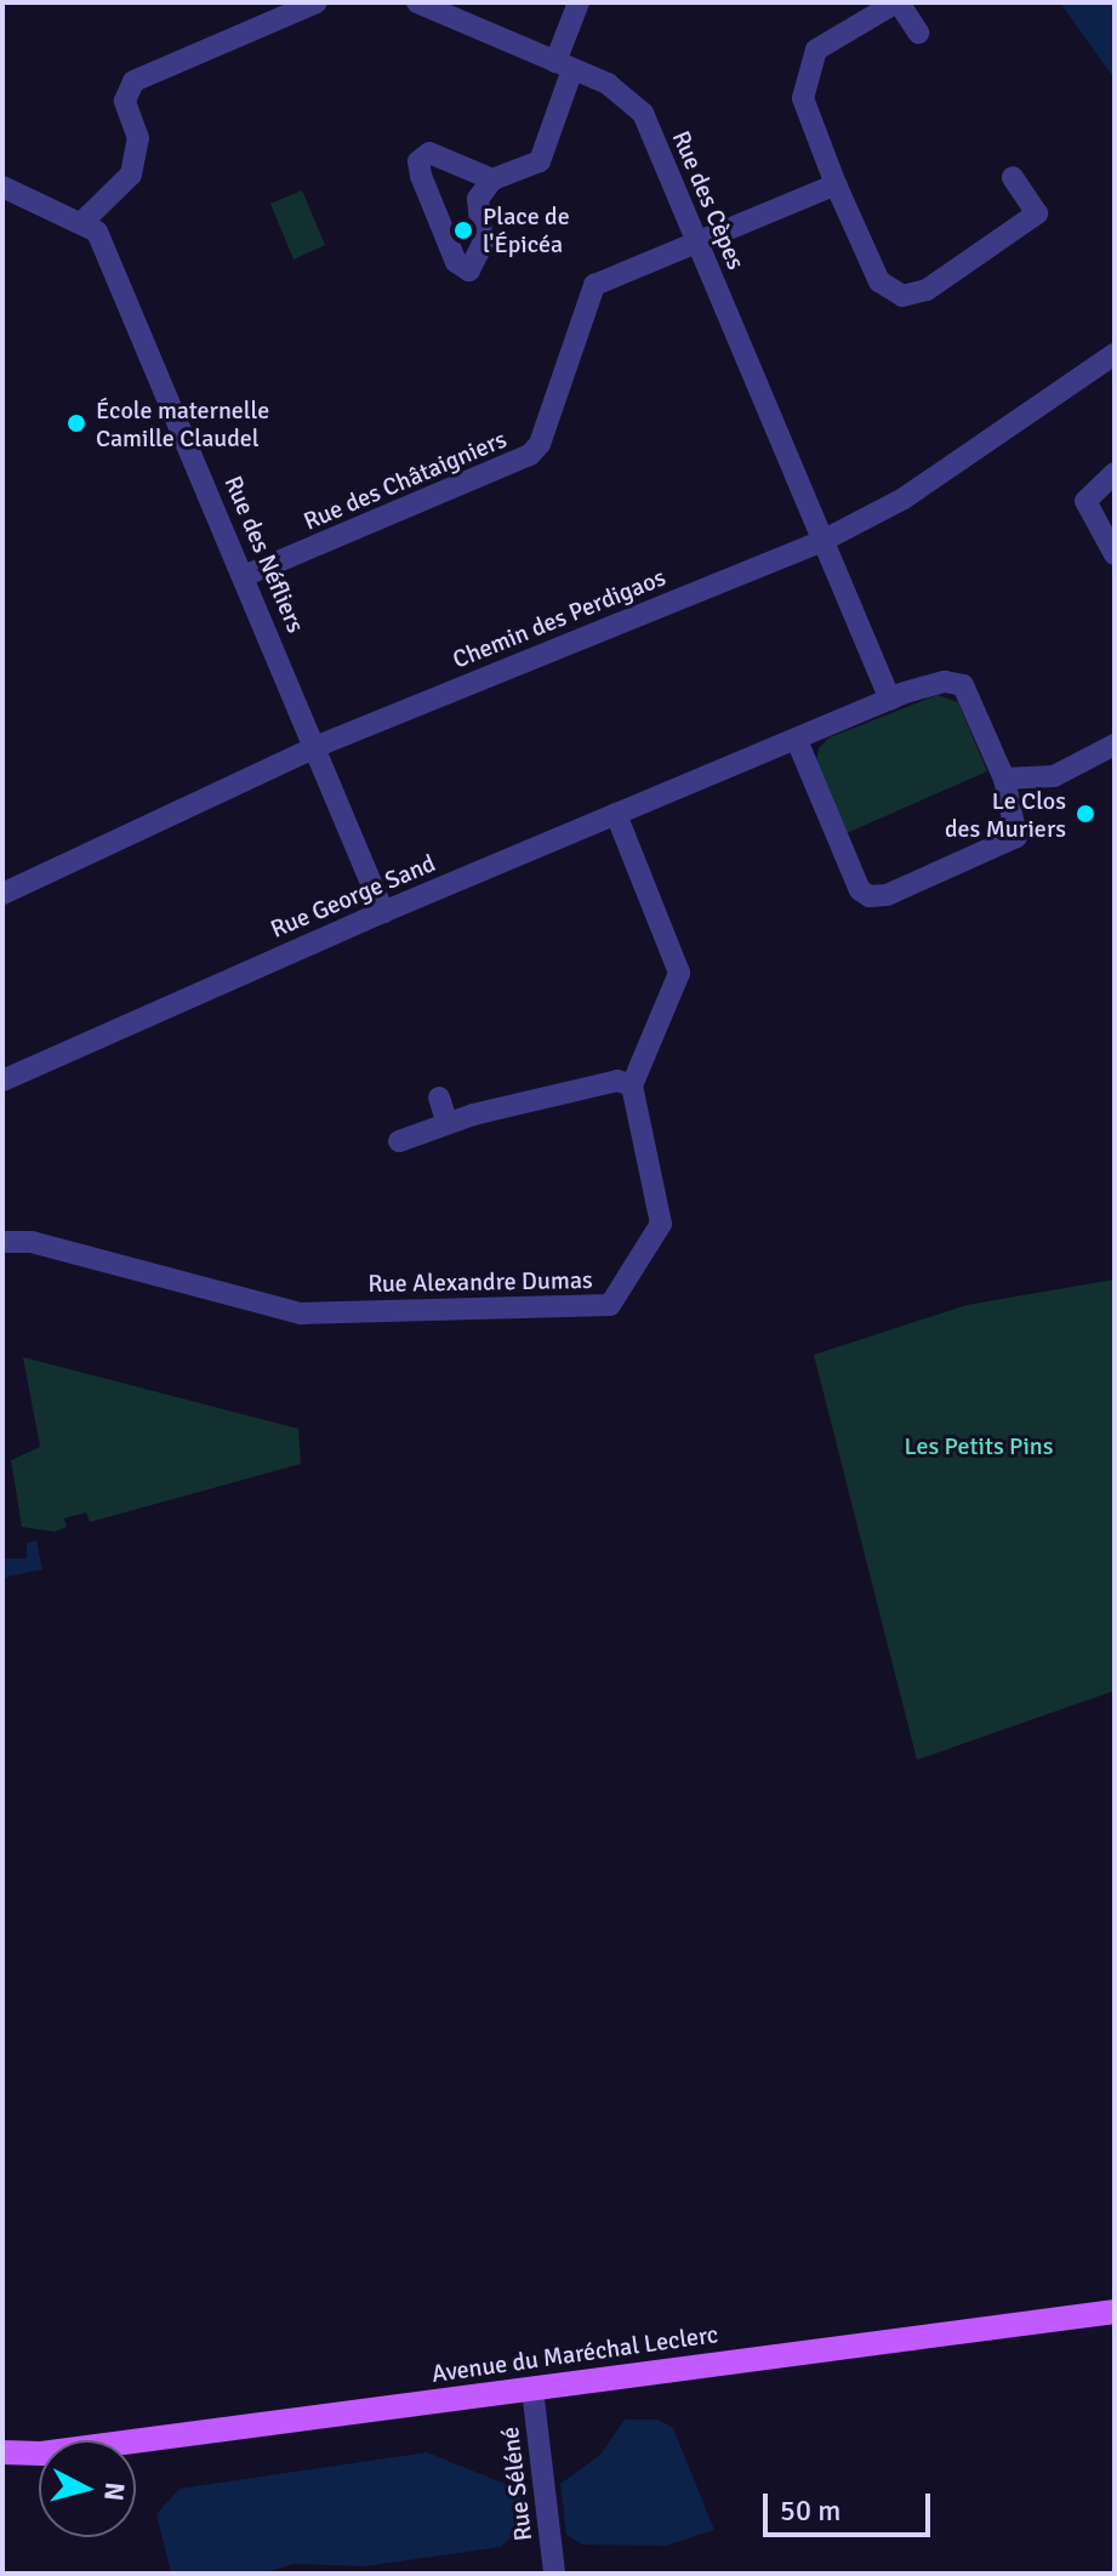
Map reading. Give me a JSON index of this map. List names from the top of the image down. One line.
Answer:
{"streets":{"main road":["Avenue du Maréchal Leclerc"],"street":["Rue des Cèpes","Rue des Châtaigniers","Rue des Néfliers","Chemin des Perdigaos","Rue George Sand","Rue Alexandre Dumas","Rue Séléné"]},"crossings":[["Rue des Cèpes","Rue des Châtaigniers"],["Rue des Cèpes","Chemin des Perdigaos"],["Rue des Cèpes","Rue George Sand"],["Rue des Châtaigniers","Rue des Néfliers"],["Rue des Néfliers","Chemin des Perdigaos"],["Rue des Néfliers","Rue George Sand"],["Avenue du Maréchal Leclerc","Rue Séléné"]],"parks":["Les Petits Pins"],"places":["Place de l'Épicéa","École maternelle Camille Claudel","Le Clos des Muriers"],"scale_bar":"50 m","north":"right"}
